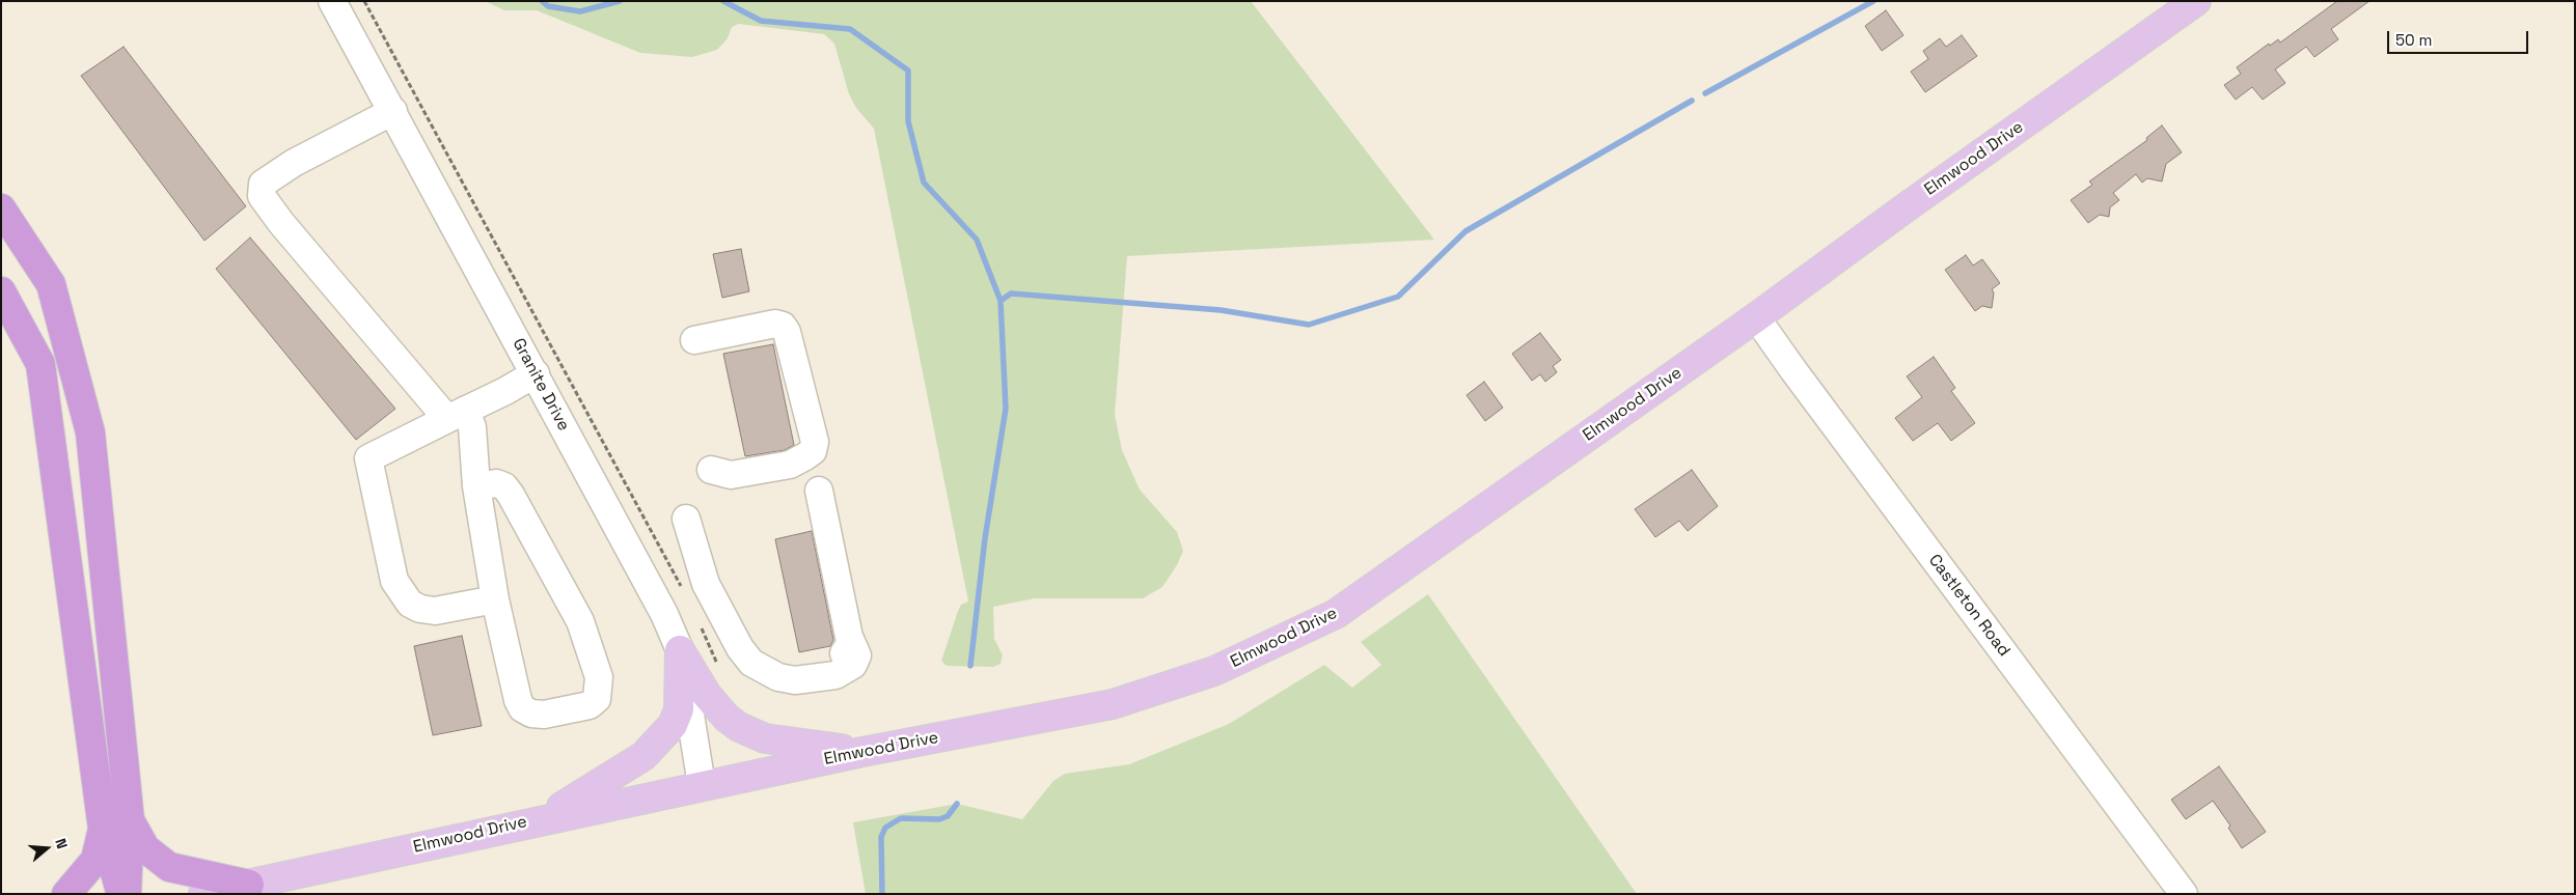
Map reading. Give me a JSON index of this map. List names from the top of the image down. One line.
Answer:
{"streets":{"main road":["Elmwood Drive"],"street":["Granite Drive","Castleton Road"]},"crossings":[["Elmwood Drive","Granite Drive"],["Elmwood Drive","Castleton Road"]],"scale_bar":"50 m","north":"right"}
